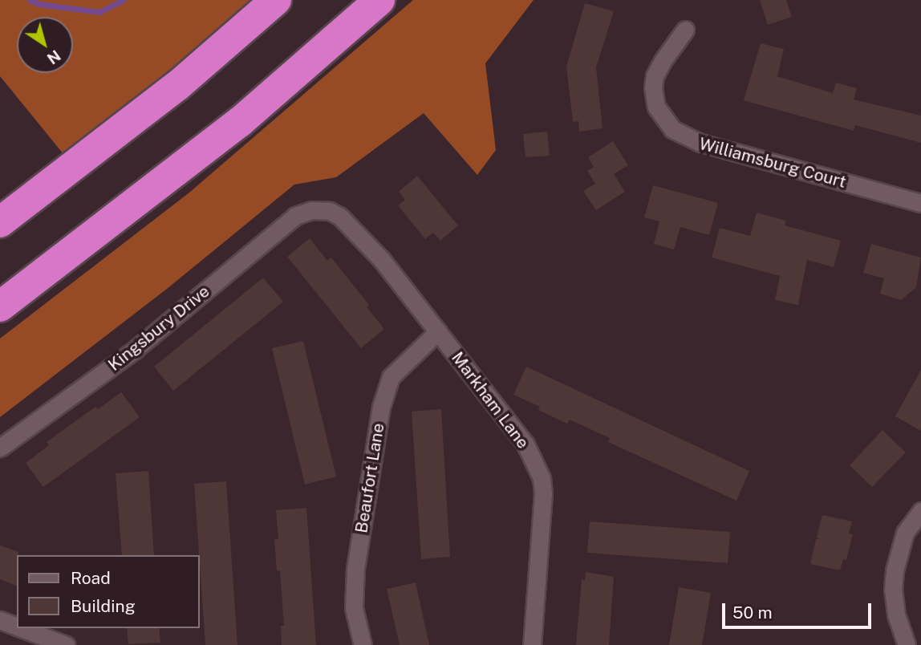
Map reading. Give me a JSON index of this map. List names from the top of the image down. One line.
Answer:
{"streets":{"street":["Williamsburg Court","Kingsbury Drive","Markham Lane","Beaufort Lane"]},"crossings":[["Kingsbury Drive","Markham Lane"],["Markham Lane","Beaufort Lane"]],"legend":["Road","Building"],"scale_bar":"50 m","north":"bottom right"}
